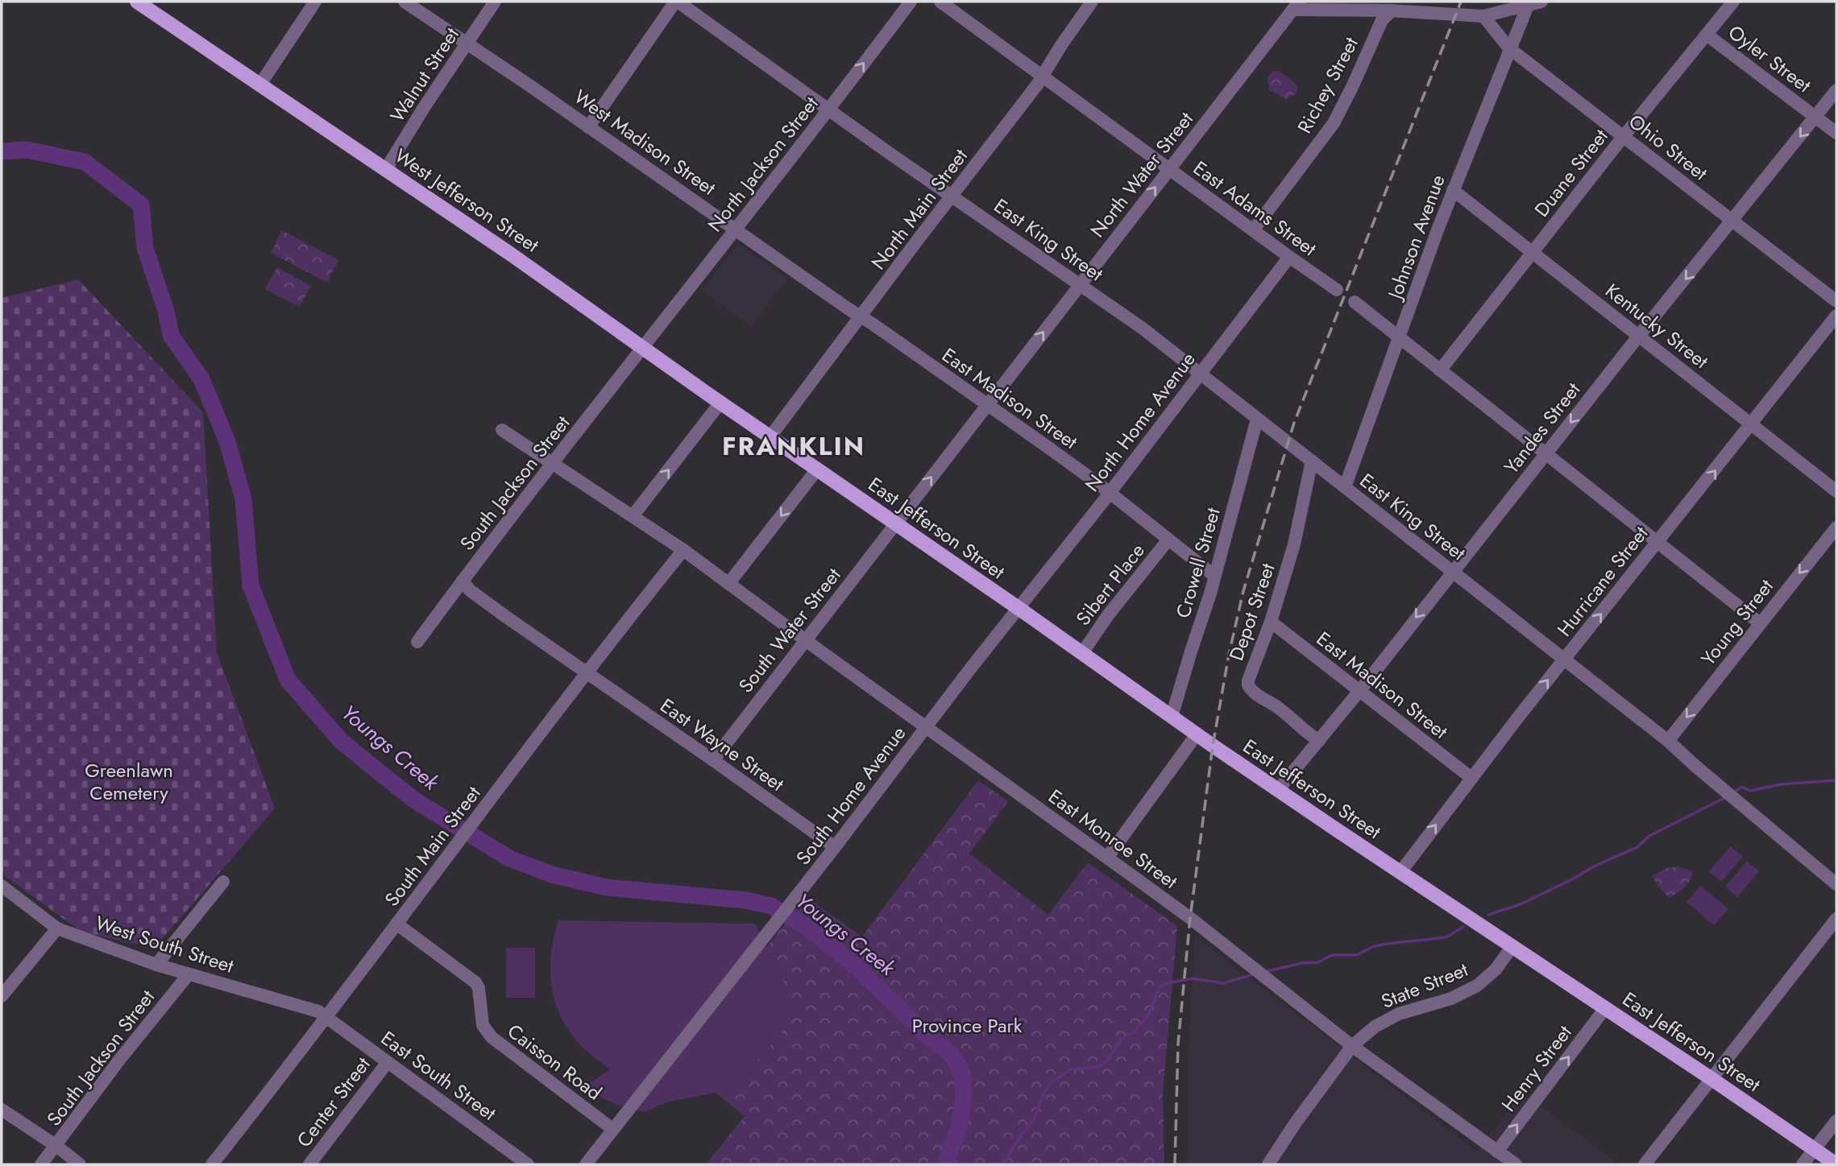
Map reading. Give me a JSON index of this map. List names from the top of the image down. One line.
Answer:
{"streets":{"main road":["West Jefferson Street","East Jefferson Street"],"street":["Oyler Street","Walnut Street","Richey Street","West Madison Street","Ohio Street","North Jackson Street","Duane Street","North Water Street","East Adams Street","North Main Street","Johnson Avenue","East King Street","Kentucky Street","East Madison Street","North Home Avenue","Yandes Street","South Jackson Street","Crowell Street","Hurricane Street","Sibert Place","Depot Street","Young Street","South Water Street","East Wayne Street","South Home Avenue","East Monroe Street","South Main Street","West South Street","State Street","Caisson Road","Henry Street","East South Street","Center Street"]},"crossings":[["Oyler Street","Duane Street"],["Oyler Street","Yandes Street"],["Walnut Street","West Madison Street"],["Walnut Street","West Jefferson Street"],["Richey Street","East Adams Street"],["West Madison Street","North Jackson Street"],["West Madison Street","North Main Street"],["West Madison Street","East Madison Street"],["Ohio Street","Duane Street"],["Ohio Street","Johnson Avenue"],["Ohio Street","Yandes Street"],["North Jackson Street","West Jefferson Street"],["North Jackson Street","East King Street"],["North Jackson Street","South Jackson Street"],["Duane Street","Kentucky Street"],["North Water Street","East Adams Street"],["North Water Street","East King Street"],["North Water Street","East Madison Street"],["North Water Street","East Jefferson Street"],["North Water Street","South Water Street"],["West Jefferson Street","North Main Street"],["West Jefferson Street","South Jackson Street"],["West Jefferson Street","East Jefferson Street"],["East Adams Street","North Main Street"],["East Adams Street","North Home Avenue"],["North Main Street","East King Street"],["North Main Street","East Madison Street"],["North Main Street","East Jefferson Street"],["Johnson Avenue","East King Street"],["Johnson Avenue","Kentucky Street"],["East King Street","North Home Avenue"],["East King Street","Yandes Street"],["East King Street","Crowell Street"],["East King Street","Hurricane Street"],["East King Street","Depot Street"],["East King Street","Young Street"],["Kentucky Street","Yandes Street"],["Kentucky Street","Hurricane Street"],["East Madison Street","North Home Avenue"],["East Madison Street","Yandes Street"],["East Madison Street","Crowell Street"],["East Madison Street","Hurricane Street"],["East Madison Street","Sibert Place"],["East Madison Street","Depot Street"],["North Home Avenue","East Jefferson Street"],["North Home Avenue","South Home Avenue"],["Yandes Street","East Jefferson Street"],["Yandes Street","Depot Street"],["South Jackson Street","East Wayne Street"],["South Jackson Street","East Monroe Street"],["South Jackson Street","West South Street"],["East Jefferson Street","Crowell Street"],["East Jefferson Street","Hurricane Street"],["East Jefferson Street","Sibert Place"],["East Jefferson Street","South Water Street"],["East Jefferson Street","South Home Avenue"],["East Jefferson Street","State Street"],["East Jefferson Street","Henry Street"],["South Water Street","East Wayne Street"],["South Water Street","East Monroe Street"],["East Wayne Street","South Home Avenue"],["East Wayne Street","South Main Street"],["South Home Avenue","East Monroe Street"],["South Home Avenue","Caisson Road"],["East Monroe Street","South Main Street"],["East Monroe Street","State Street"],["East Monroe Street","Henry Street"],["South Main Street","West South Street"],["South Main Street","Caisson Road"],["South Main Street","East South Street"],["West South Street","East South Street"],["East South Street","Center Street"]],"one_way":["North Water Street","Yandes Street","Hurricane Street","Young Street","Henry Street"],"districts":["FRANKLIN"],"water":["Youngs Creek"],"parks":["Greenlawn Cemetery","Province Park"]}
